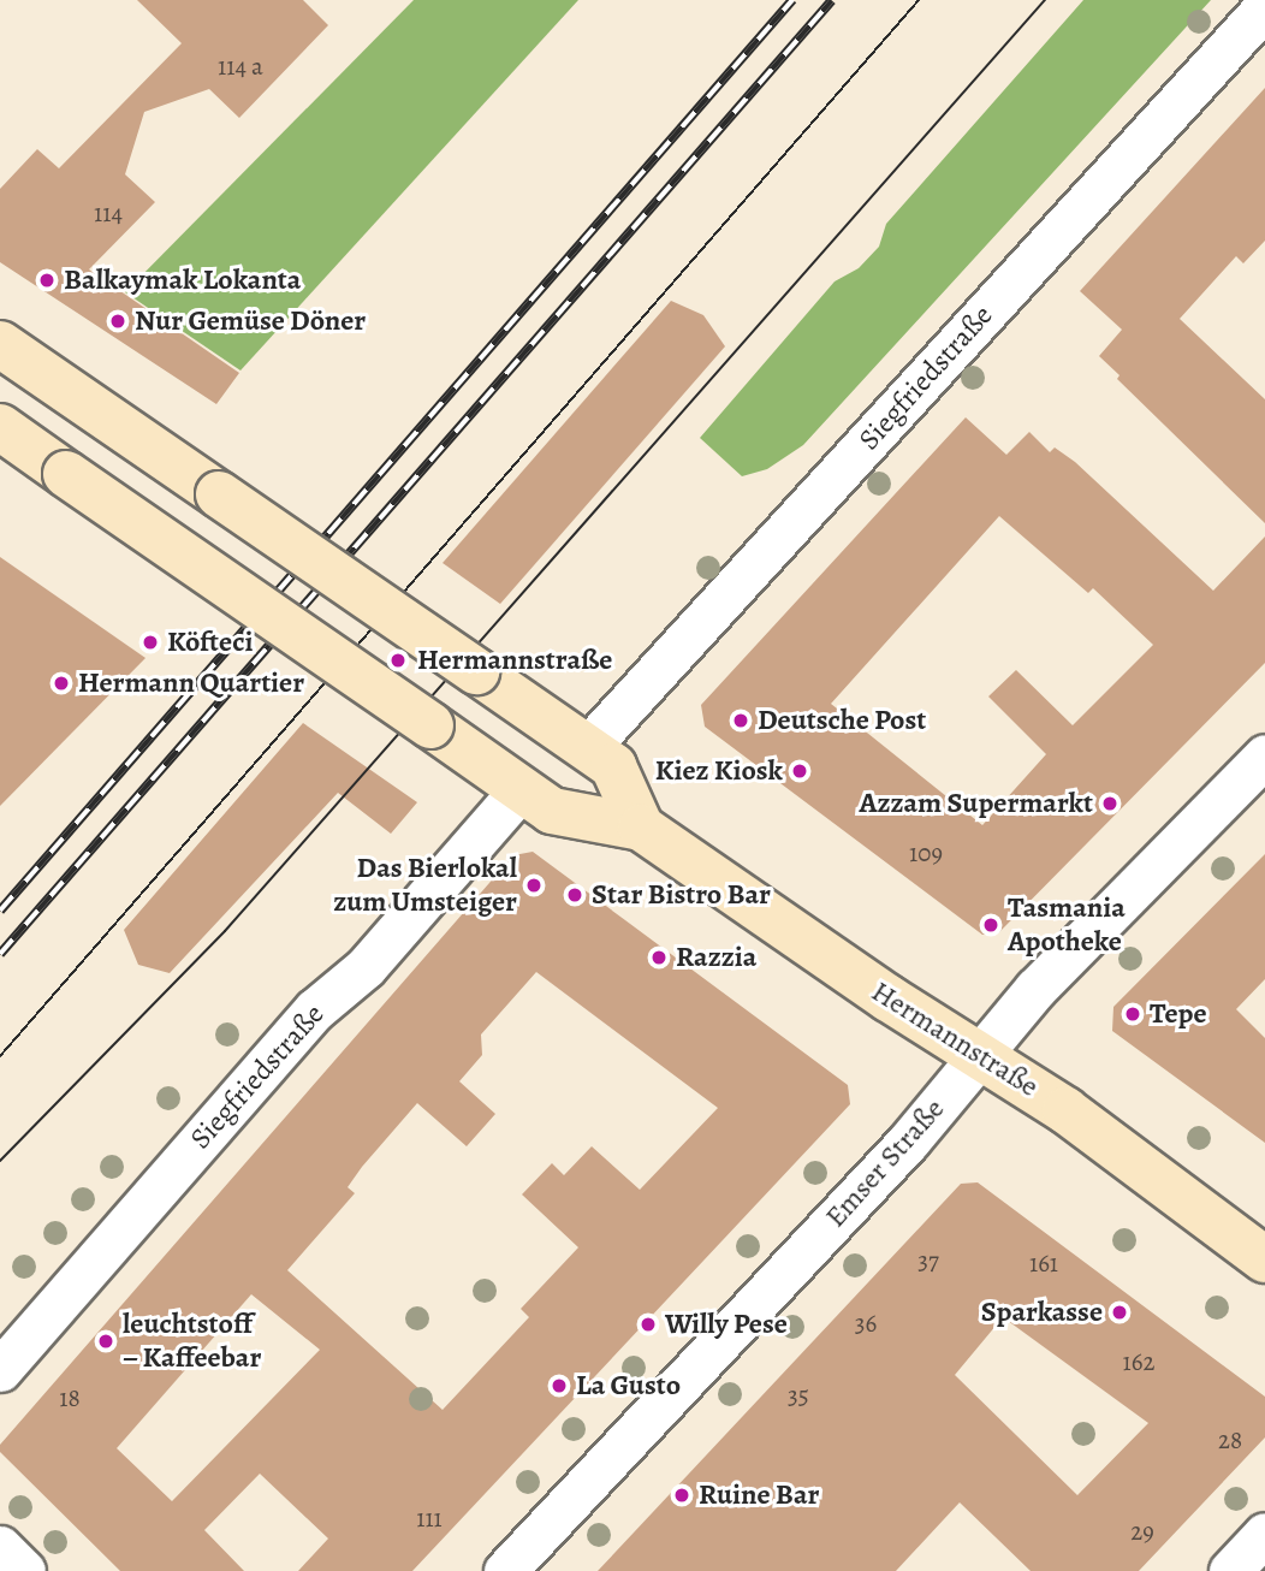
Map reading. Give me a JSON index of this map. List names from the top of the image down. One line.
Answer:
{"streets":{"main road":["Hermannstraße"],"street":["Siegfriedstraße","Emser Straße"]},"crossings":[["Siegfriedstraße","Hermannstraße"],["Hermannstraße","Emser Straße"]],"places":["Balkaymak Lokanta","Nur Gemüse Döner","Köfteci","Hermannstraße","Hermann Quartier","Deutsche Post","Kiez Kiosk","Azzam Supermarkt","Das Bierlokal zum Umsteiger","Star Bistro Bar","Tasmania Apotheke","Razzia","Tepe","Sparkasse","Willy Pese","leuchtstoff – Kaffeebar","La Gusto","Ruine Bar"],"house_numbers":["114 a","114","109","37","161","36","162","35","18","28","111","29"]}
